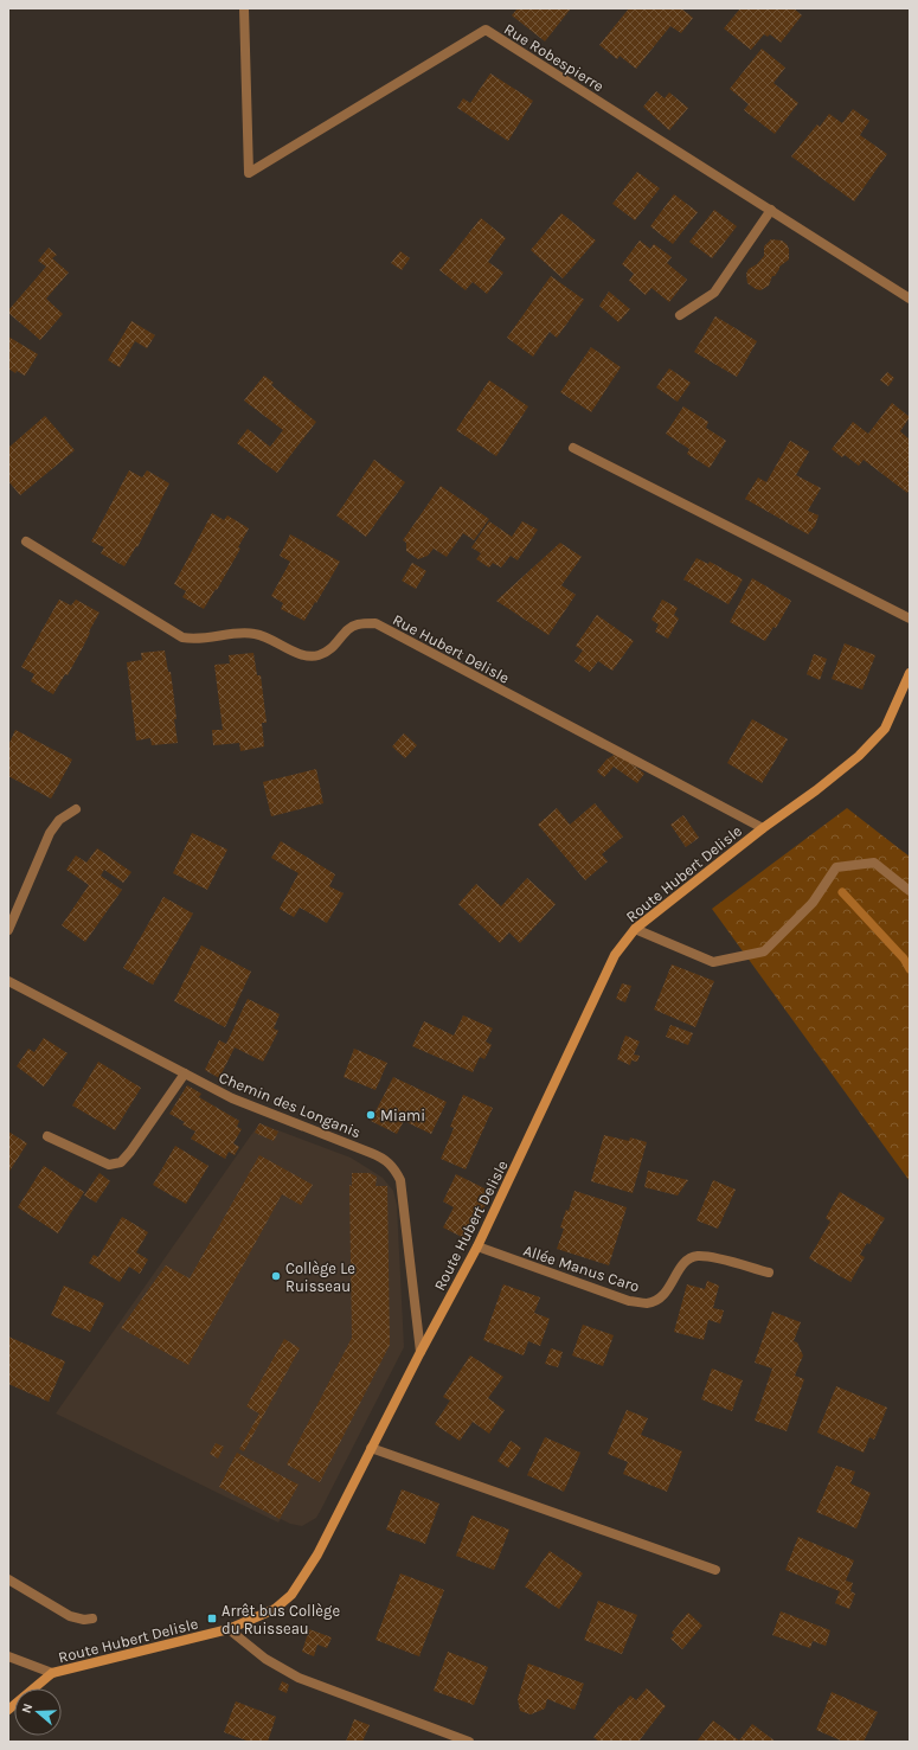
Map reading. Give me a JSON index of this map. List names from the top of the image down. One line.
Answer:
{"streets":{"main road":["Route Hubert Delisle"],"street":["Rue Robespierre","Rue Hubert Delisle","Chemin des Longanis","Allée Manus Caro"]},"crossings":[["Rue Hubert Delisle","Route Hubert Delisle"],["Route Hubert Delisle","Chemin des Longanis"],["Route Hubert Delisle","Allée Manus Caro"]],"places":{"other":["Miami","Collège Le Ruisseau"],"transit":["Arrêt bus Collège du Ruisseau"]},"north":"left"}
